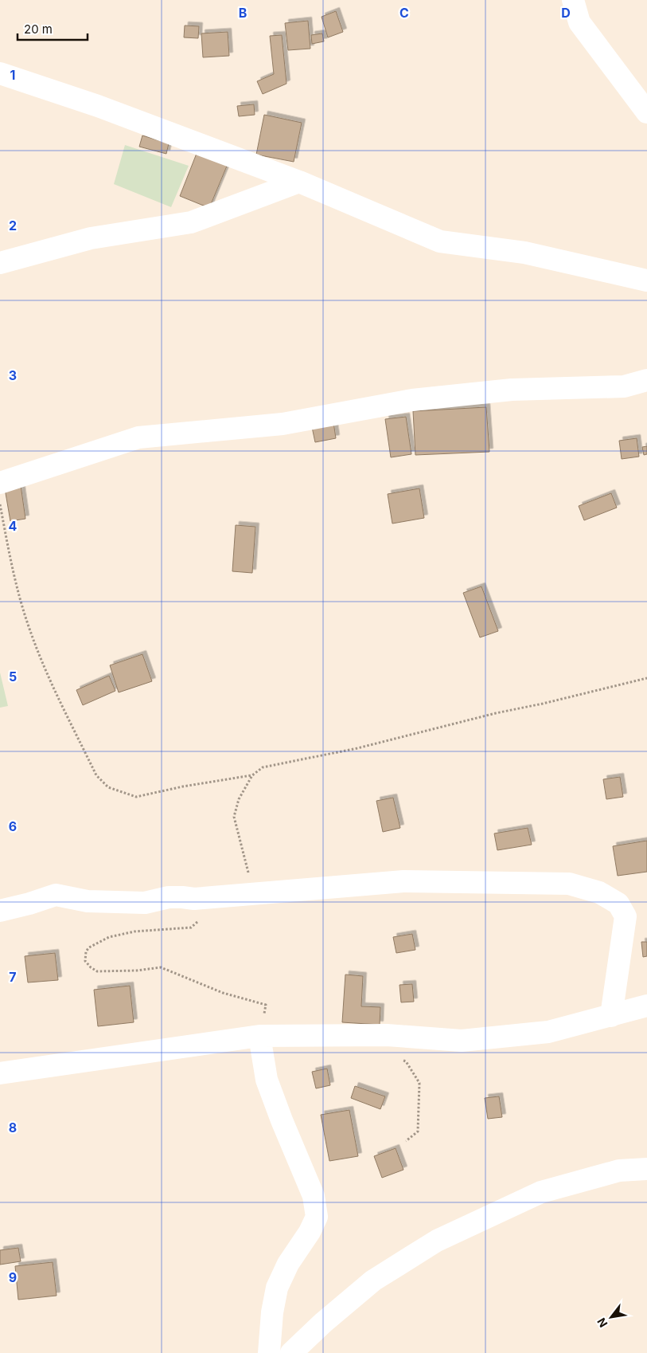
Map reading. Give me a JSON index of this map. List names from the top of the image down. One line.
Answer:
{"scale_bar":"20 m","north":"bottom left","grid":{"columns":["B","C","D"],"rows":["1","2","3","4","5","6","7","8","9"]}}
